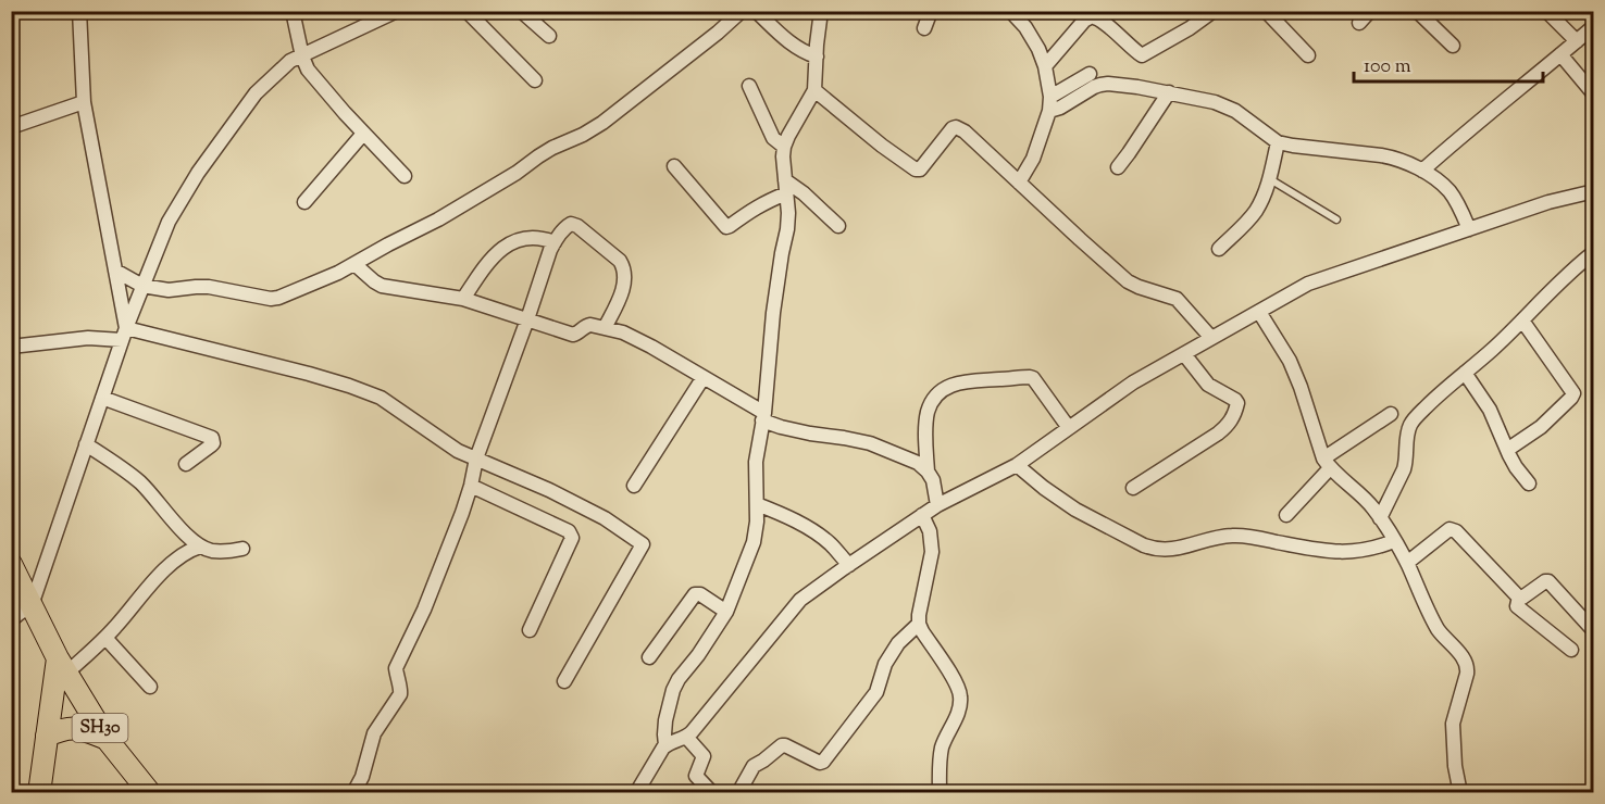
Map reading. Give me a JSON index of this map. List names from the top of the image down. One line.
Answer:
{"streets":{"main road":["SH30"]},"scale_bar":"100 m"}
